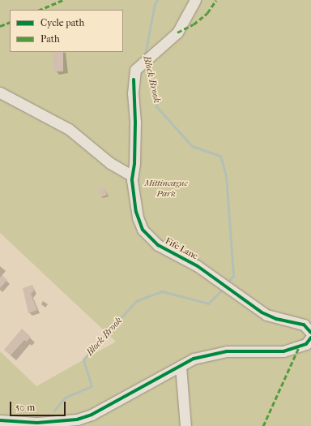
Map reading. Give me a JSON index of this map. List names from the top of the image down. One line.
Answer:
{"streets":{"street":["Fife Lane"]},"water":["Block Brook"],"parks":["Mittineague Park"],"legend":["Cycle path","Path"],"scale_bar":"50 m"}
